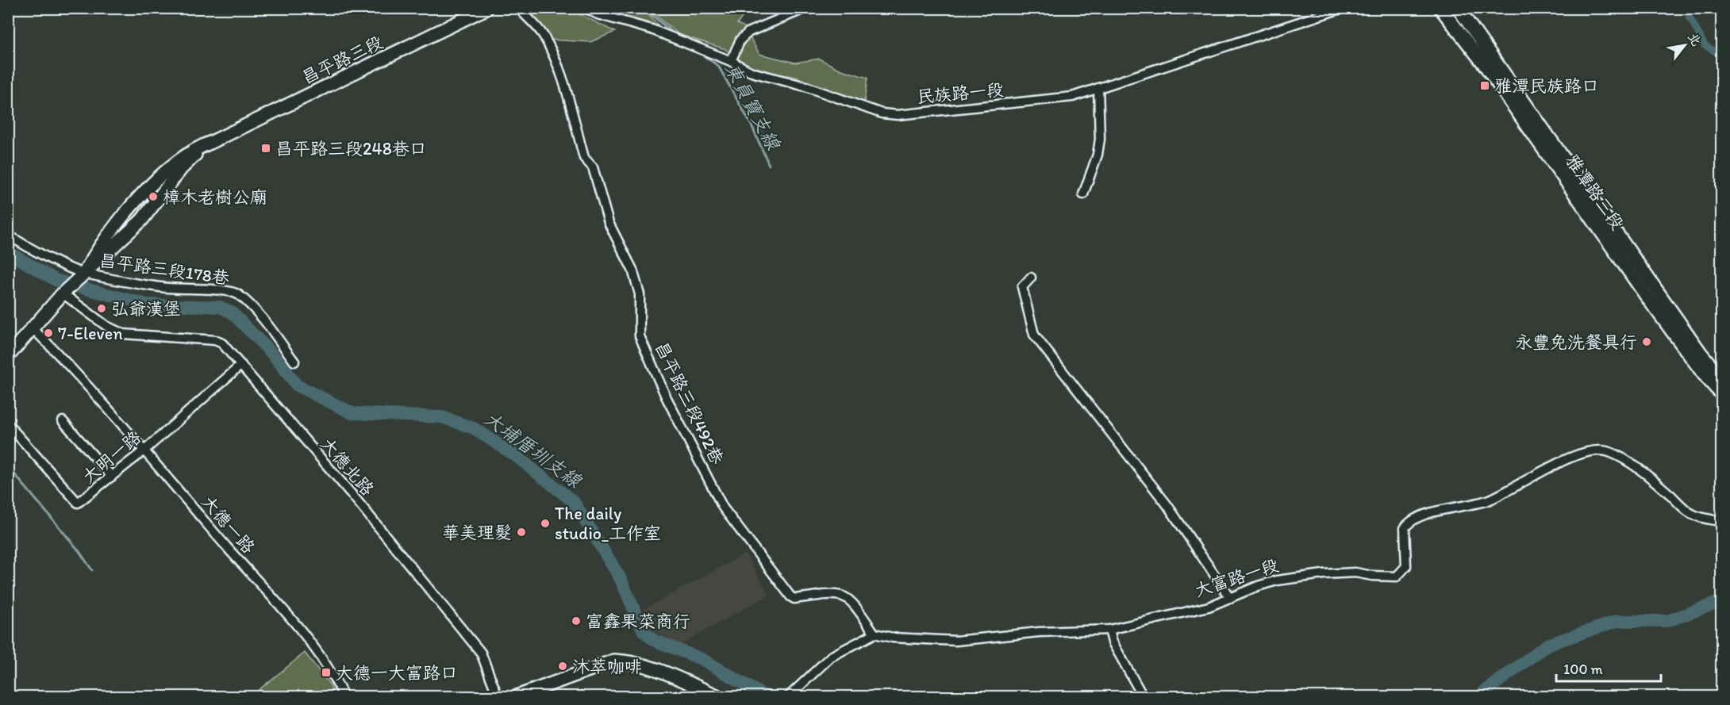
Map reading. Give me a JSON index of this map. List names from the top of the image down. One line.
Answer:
{"streets":{"street":["昌平路三段","民族路一段","雅潭路三段","昌平路三段178巷","昌平路三段492巷","大明一路","大德北路","大德一路","大富路一段"]},"crossings":[["昌平路三段","昌平路三段178巷"],["昌平路三段","大德北路"],["昌平路三段","大德一路"],["昌平路三段492巷","大富路一段"],["大明一路","大德北路"],["大明一路","大德一路"]],"water":["東員寶支線","大埔厝圳支線"],"places":{"transit":["雅潭民族路口","昌平路三段248巷口","大德一大富路口"],"other":["樟木老樹公廟","弘爺漢堡","7-Eleven","永豐免洗餐具行","The daily studio_工作室","華美理髮","富鑫果菜商行","沐萃咖啡"]},"scale_bar":"100 m","north":"top right"}
